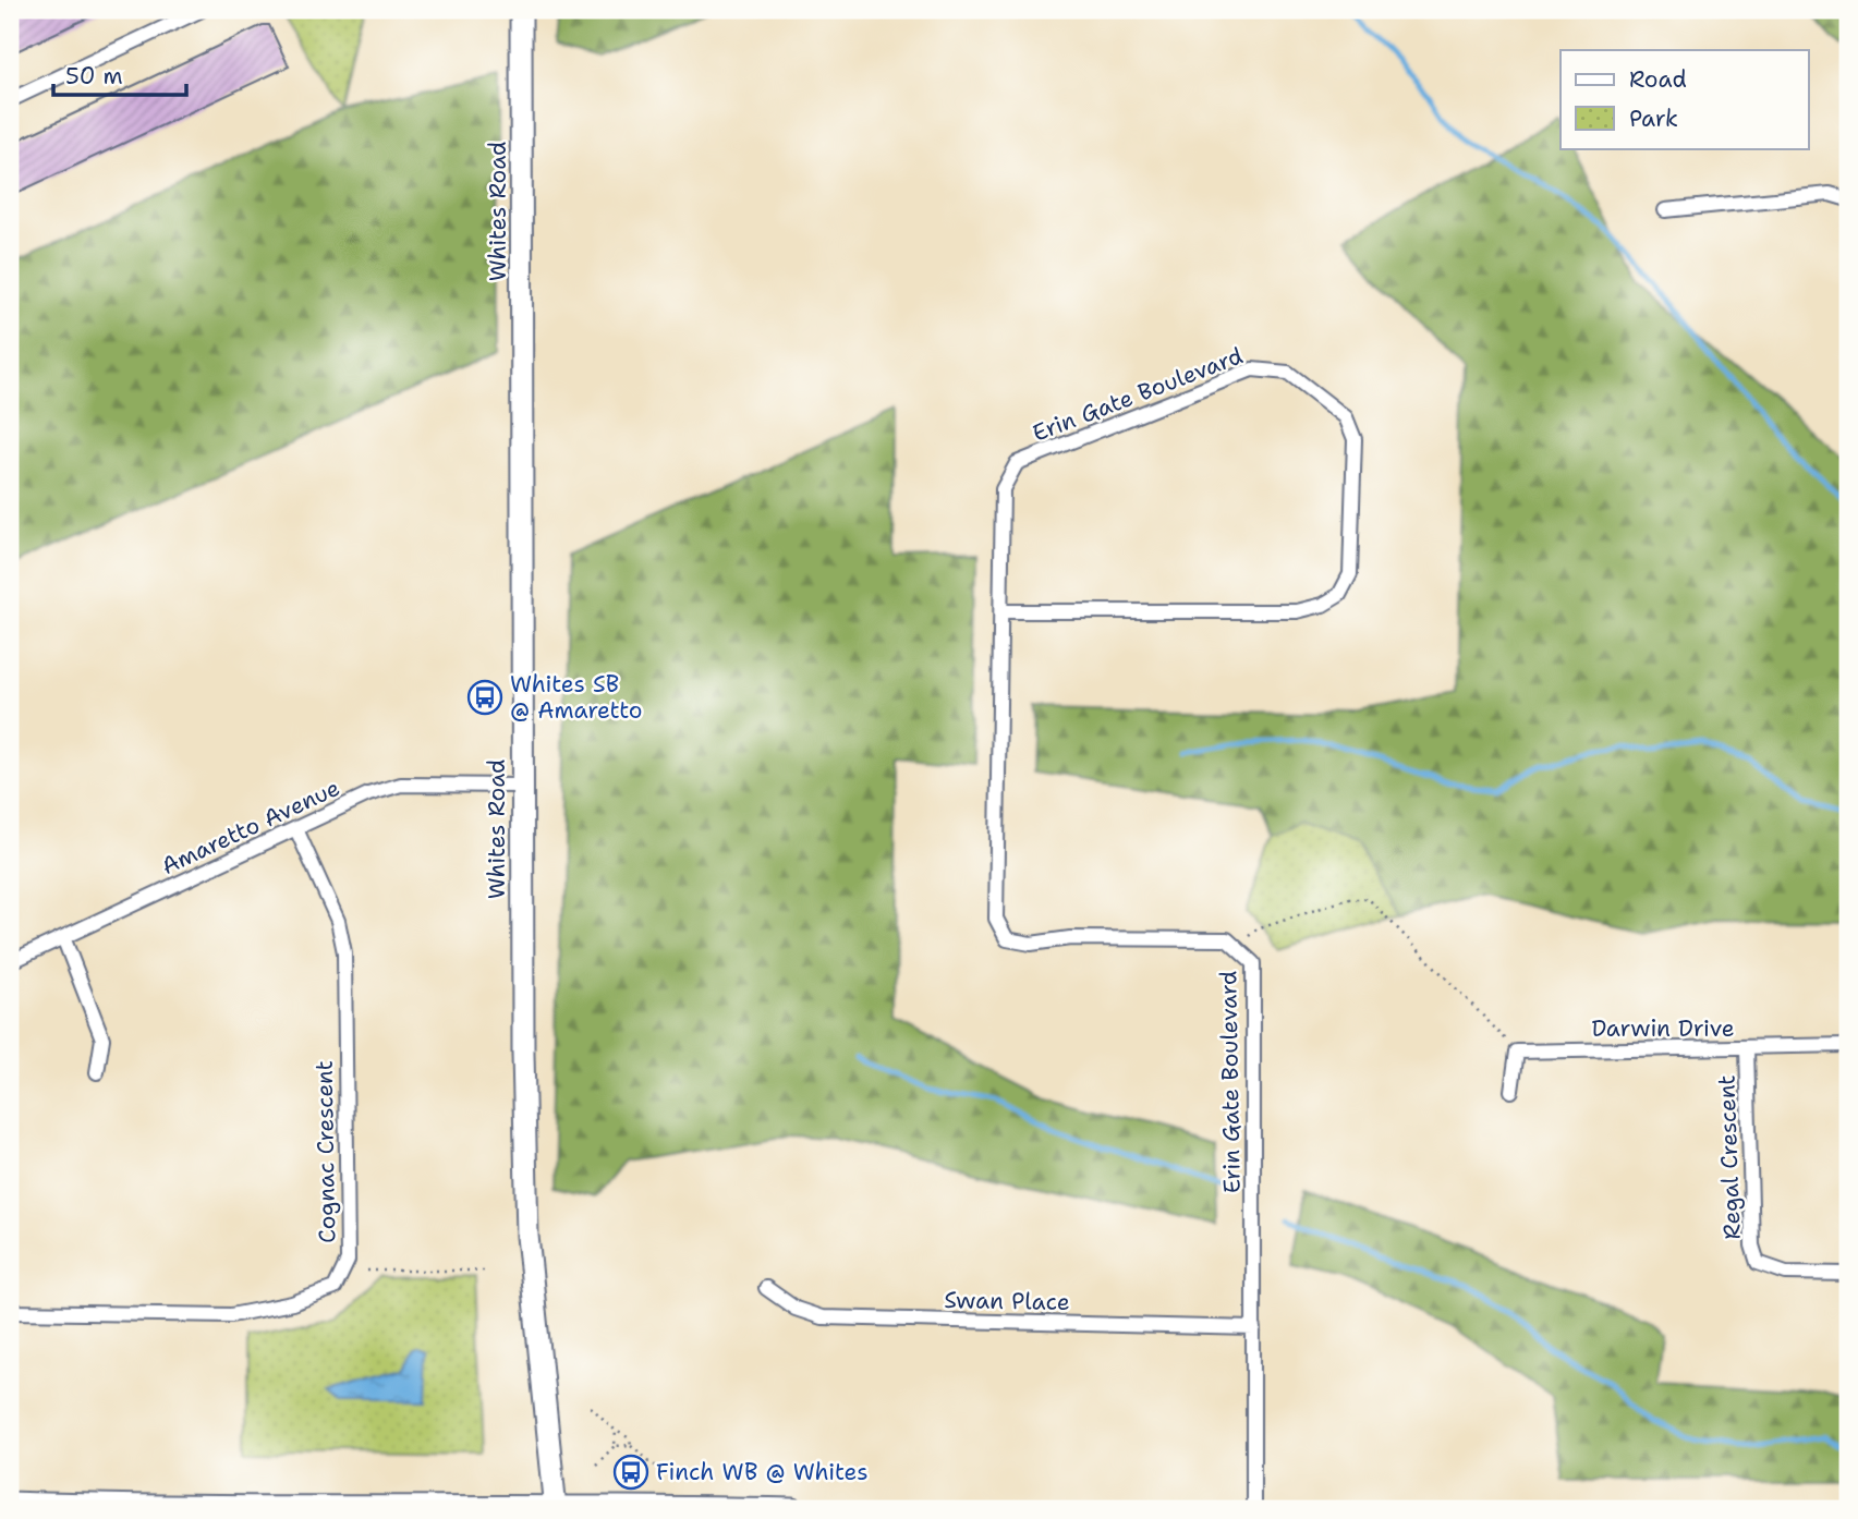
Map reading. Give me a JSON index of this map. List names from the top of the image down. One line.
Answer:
{"streets":{"main road":["Whites Road"],"street":["Erin Gate Boulevard","Amaretto Avenue","Darwin Drive","Cognac Crescent","Regal Crescent","Swan Place"]},"crossings":[["Whites Road","Amaretto Avenue"],["Erin Gate Boulevard","Swan Place"],["Amaretto Avenue","Cognac Crescent"],["Darwin Drive","Regal Crescent"]],"places":{"bus stop":["Whites SB @ Amaretto","Finch WB @ Whites"]},"legend":["Road","Park"],"scale_bar":"50 m"}
